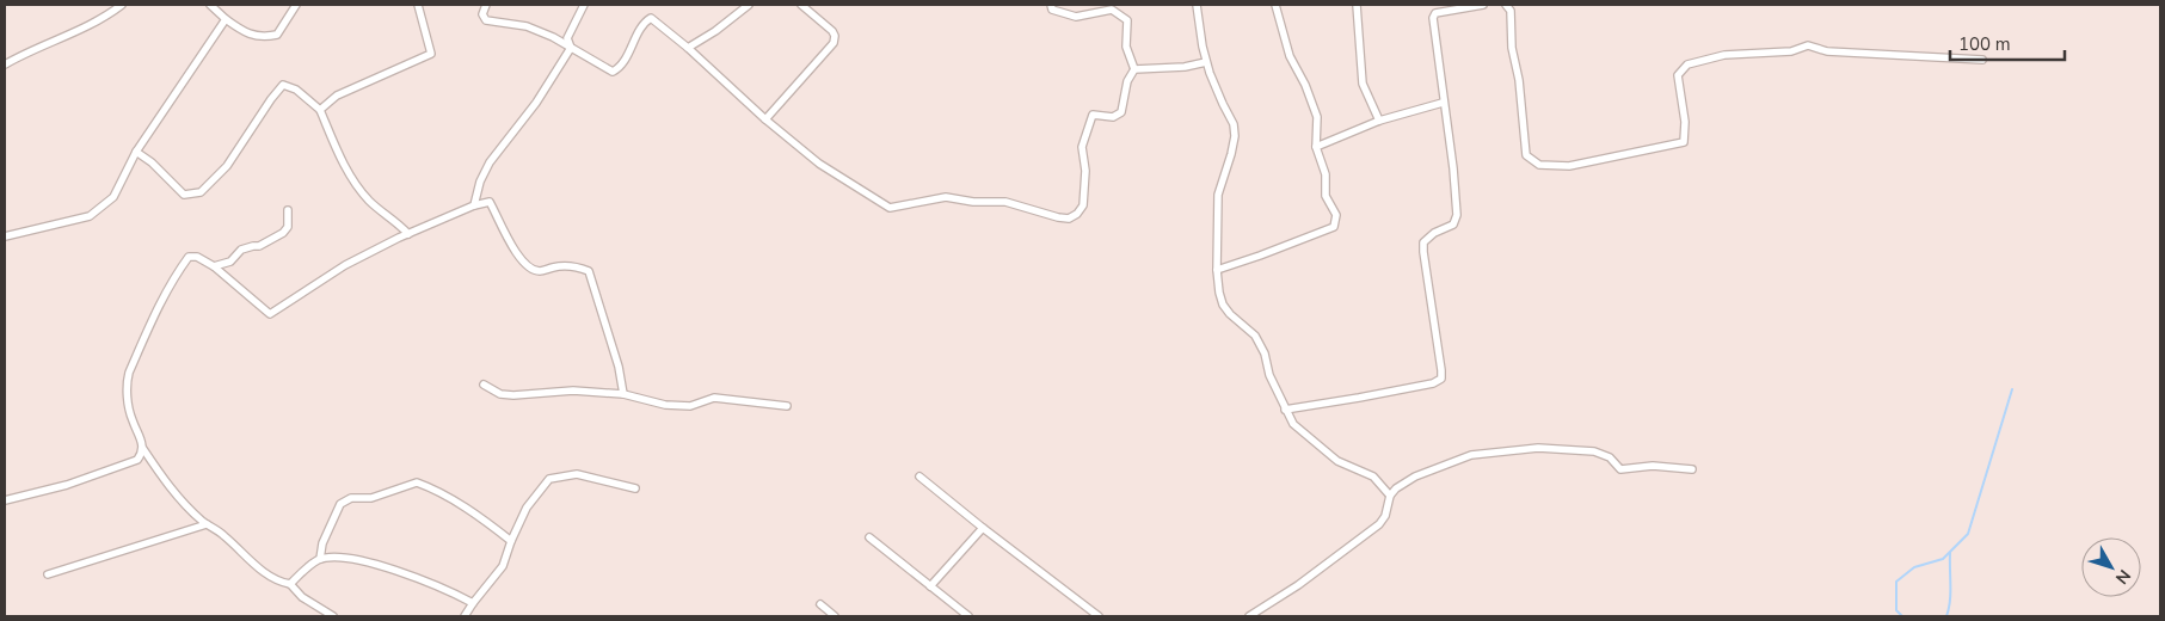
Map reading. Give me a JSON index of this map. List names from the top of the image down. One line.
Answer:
{"scale_bar":"100 m","north":"bottom right"}
